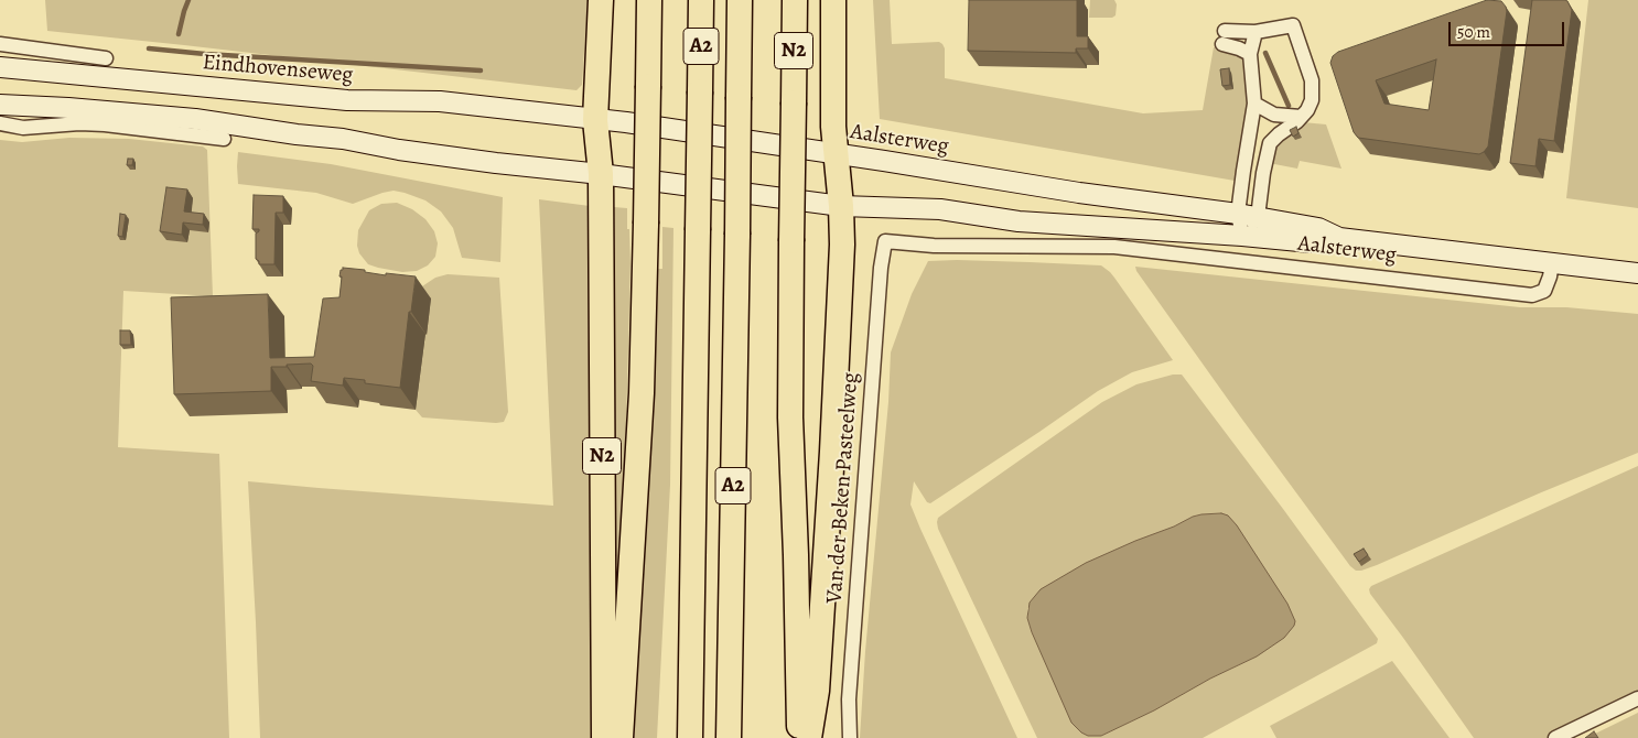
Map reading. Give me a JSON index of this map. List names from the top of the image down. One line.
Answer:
{"streets":{"highway":["A2","N2"],"main road":["Eindhovenseweg","Aalsterweg"],"street":["Van der Beken Pasteelweg"]},"crossings":[["N2","Aalsterweg"],["Eindhovenseweg","Aalsterweg"],["Aalsterweg","Van der Beken Pasteelweg"]],"scale_bar":"50 m"}
